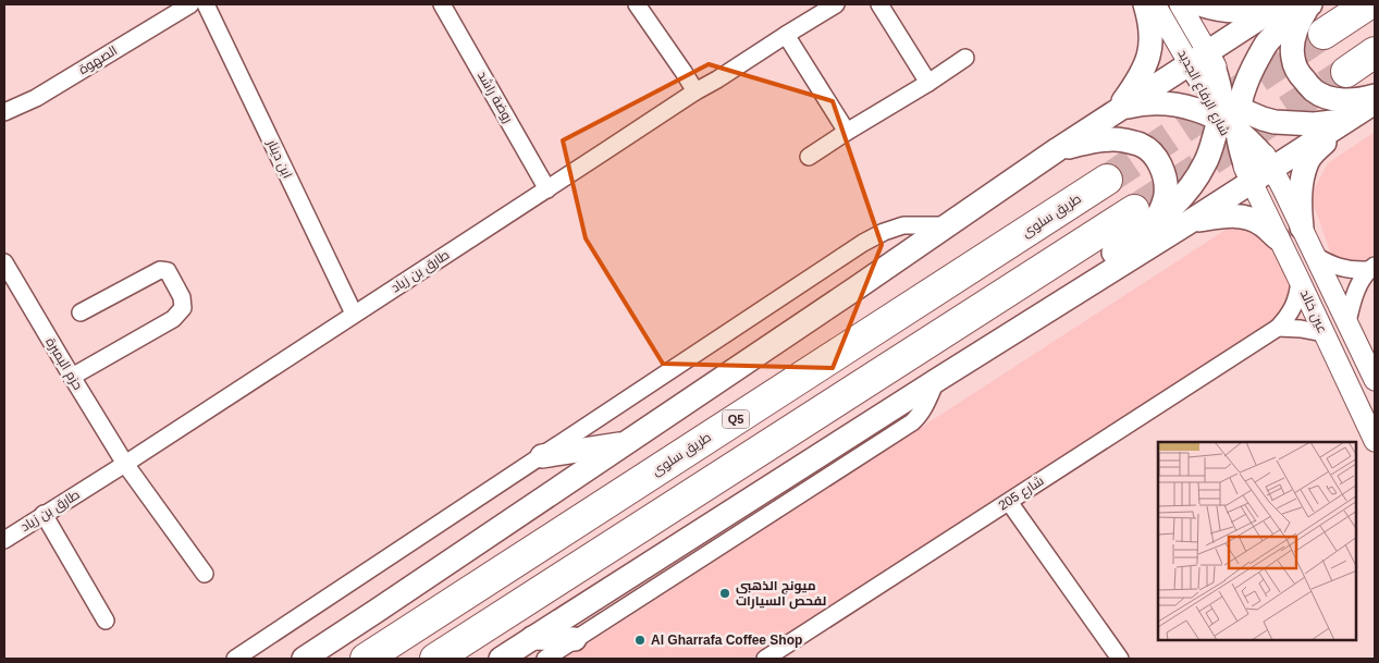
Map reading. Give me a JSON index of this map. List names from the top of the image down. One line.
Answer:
{"streets":{"highway":["طريق سلوى","Q5"],"street":["الصهوة","شارع الرفاع الجديد","روضة راشد","ابن دينار","طارق بن زياد","عين خالد","حزم البمبرة","شارع 205"]},"crossings":[["روضة راشد","طارق بن زياد"],["ابن دينار","طارق بن زياد"],["طارق بن زياد","حزم البمبرة"],["عين خالد","شارع 205"]],"places":["ميونج الذهبي لفحص السيارات","Al Gharrafa Coffee Shop"]}
